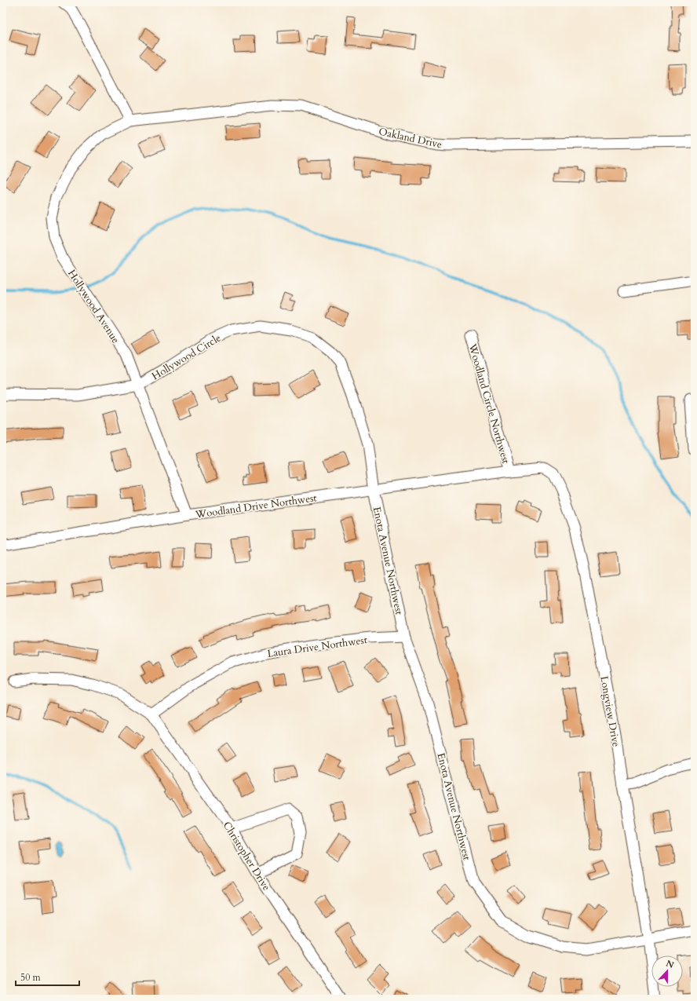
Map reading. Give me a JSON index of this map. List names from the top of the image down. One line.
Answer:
{"streets":{"street":["Oakland Drive","Hollywood Avenue","Hollywood Circle","Woodland Circle Northwest","Woodland Drive Northwest","Enota Avenue Northwest","Laura Drive Northwest","Longview Drive","Christopher Drive"]},"crossings":[["Oakland Drive","Hollywood Avenue"],["Hollywood Avenue","Hollywood Circle"],["Hollywood Avenue","Woodland Drive Northwest"],["Hollywood Circle","Woodland Drive Northwest"],["Hollywood Circle","Enota Avenue Northwest"],["Woodland Circle Northwest","Woodland Drive Northwest"],["Woodland Circle Northwest","Longview Drive"],["Woodland Drive Northwest","Enota Avenue Northwest"],["Woodland Drive Northwest","Longview Drive"],["Enota Avenue Northwest","Laura Drive Northwest"],["Enota Avenue Northwest","Longview Drive"],["Laura Drive Northwest","Christopher Drive"]],"scale_bar":"50 m","north":"top"}
